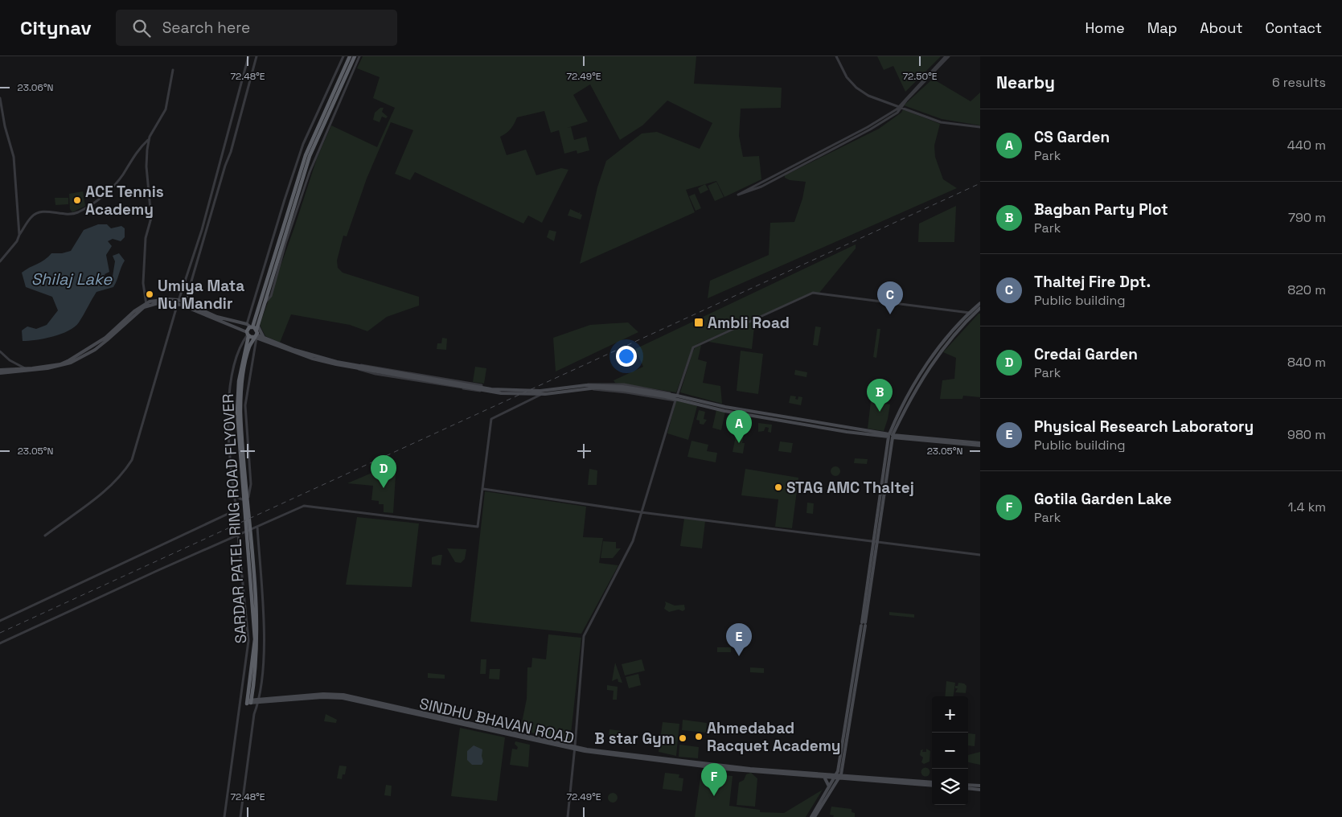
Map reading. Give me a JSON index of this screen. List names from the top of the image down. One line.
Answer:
{"streets":{"highway":["SARDAR PATEL RING ROAD FLYOVER"],"main road":["SINDHU BHAVAN ROAD"]},"crossings":[["SARDAR PATEL RING ROAD FLYOVER","SINDHU BHAVAN ROAD"]],"water":["Shilaj Lake"],"places":{"other":["ACE Tennis Academy","Umiya Mata Nu Mandir","STAG AMC Thaltej","Ahmedabad Racquet Academy","B star Gym"],"transit":["Ambli Road"]},"page":{"header":"Citynav","search":"Search here","nav":["Home","Map","About","Contact"],"heading":["Nearby","6 results"],"list":[{"mark":"A","name":"CS Garden","note":"Park","value":"440 m"},{"mark":"B","name":"Bagban Party Plot","note":"Park","value":"790 m"},{"mark":"C","name":"Thaltej Fire Dpt.","note":"Public building","value":"820 m"},{"mark":"D","name":"Credai Garden","note":"Park","value":"840 m"},{"mark":"E","name":"Physical Research Laboratory","note":"Public building","value":"980 m"},{"mark":"F","name":"Gotila Garden Lake","note":"Park","value":"1.4 km"}],"pins":["C","B","A","D","E","F"],"map_buttons":["+","−"]},"coordinates":["72.48°E","72.49°E","72.50°E","23.06°N","23.05°N"]}
